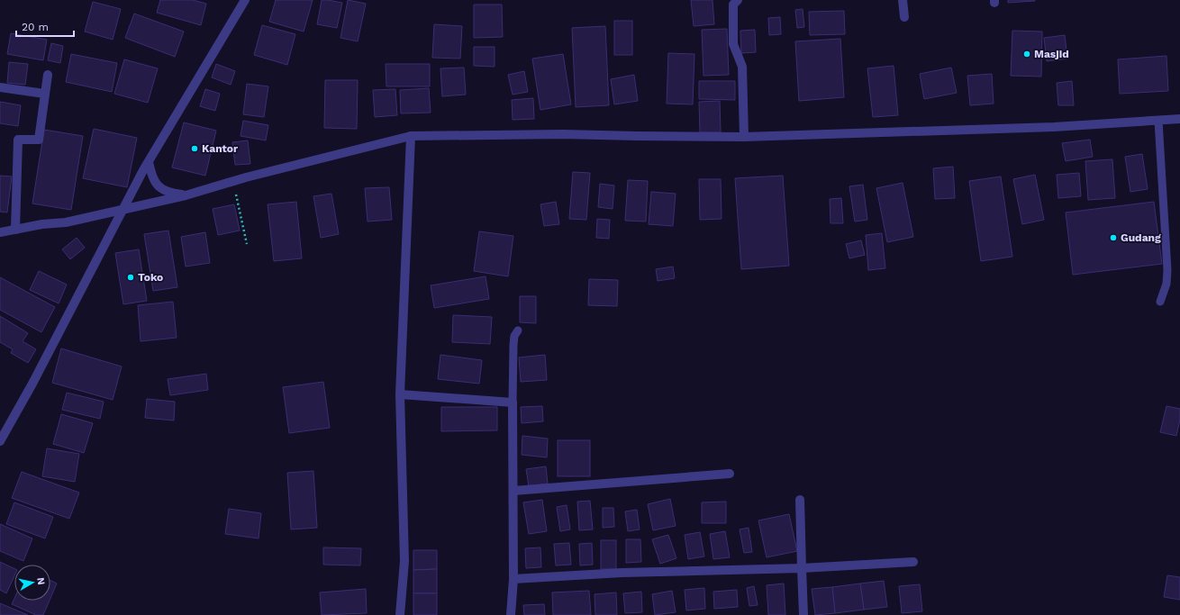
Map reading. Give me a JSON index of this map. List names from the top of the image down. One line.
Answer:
{"places":["Masjid","Kantor","Gudang","Toko"],"scale_bar":"20 m","north":"right"}
